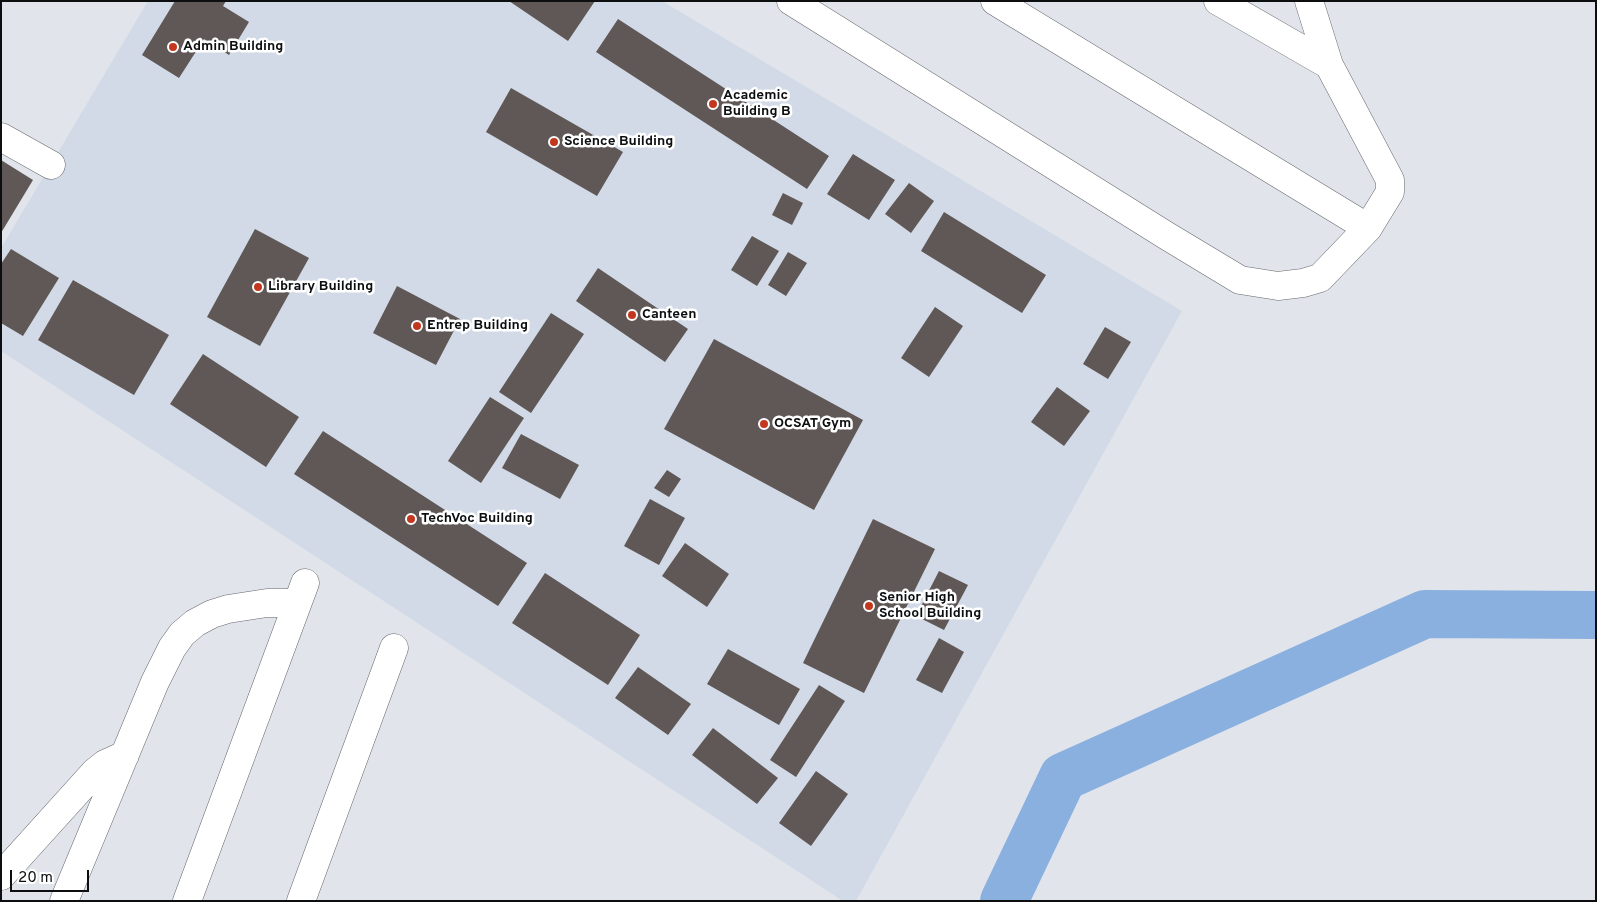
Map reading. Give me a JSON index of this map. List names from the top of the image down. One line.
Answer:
{"places":["Admin Building","Academic Building B","Science Building","Library Building","Canteen","Entrep Building","OCSAT Gym","TechVoc Building","Senior High School Building"],"scale_bar":"20 m"}
